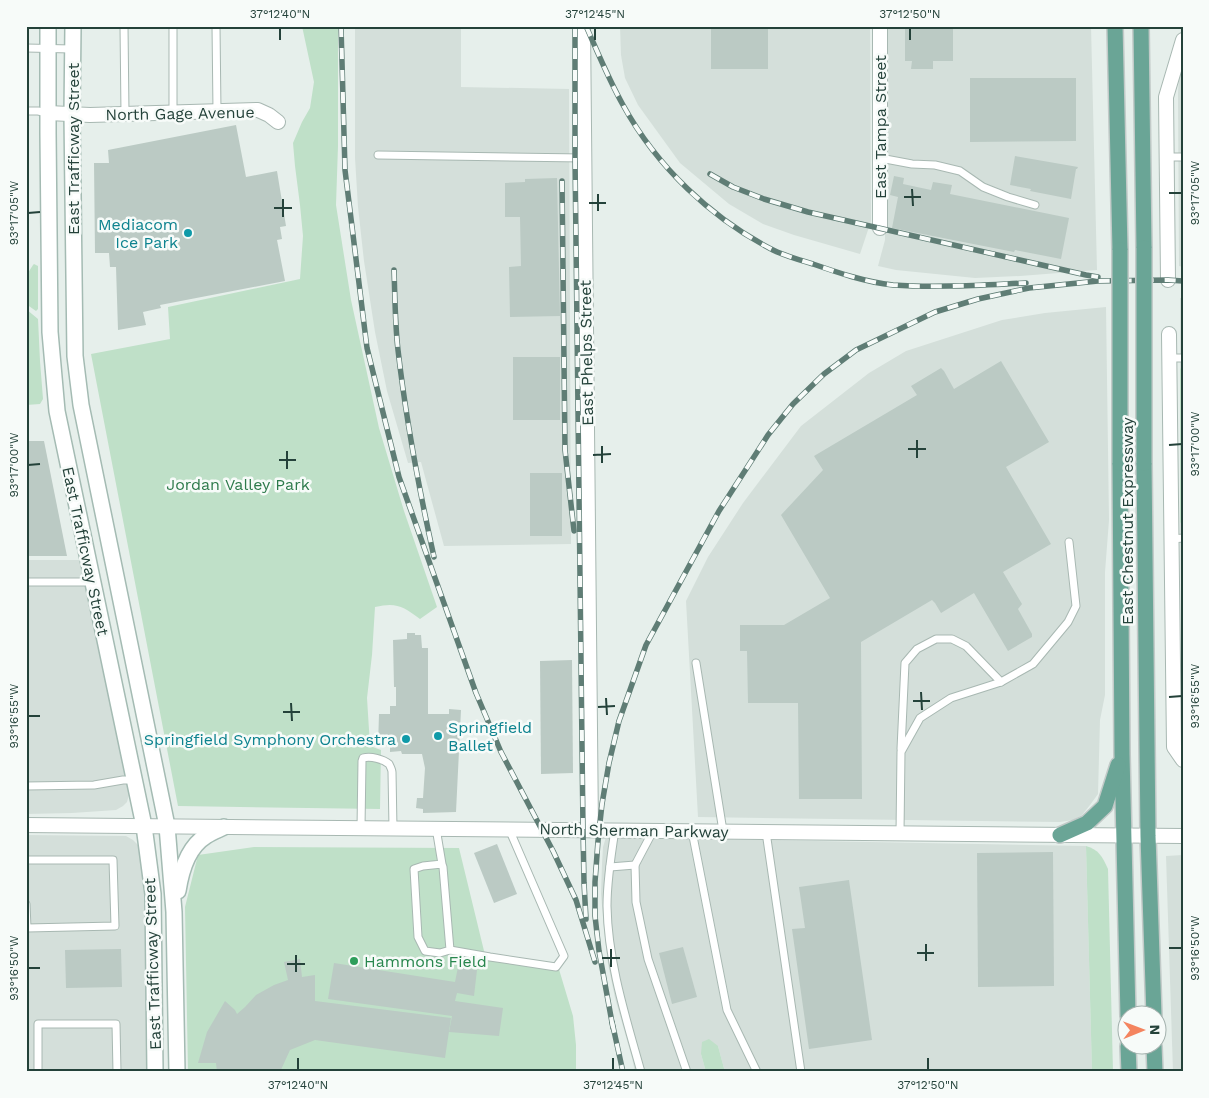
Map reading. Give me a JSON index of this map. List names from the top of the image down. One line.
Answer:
{"streets":{"main road":["East Trafficway Street","East Chestnut Expressway"],"street":["North Gage Avenue","East Tampa Street","East Phelps Street","North Sherman Parkway"]},"crossings":[["North Gage Avenue","East Trafficway Street"],["East Trafficway Street","North Sherman Parkway"],["East Phelps Street","North Sherman Parkway"],["East Chestnut Expressway","North Sherman Parkway"]],"parks":["Jordan Valley Park"],"places":["Mediacom Ice Park","Springfield Ballet","Springfield Symphony Orchestra","Hammons Field"],"north":"right","coordinates":["37°12'40\"N","37°12'45\"N","37°12'50\"N","93°17'05\"W","93°17'00\"W","93°16'55\"W","93°16'50\"W"]}
